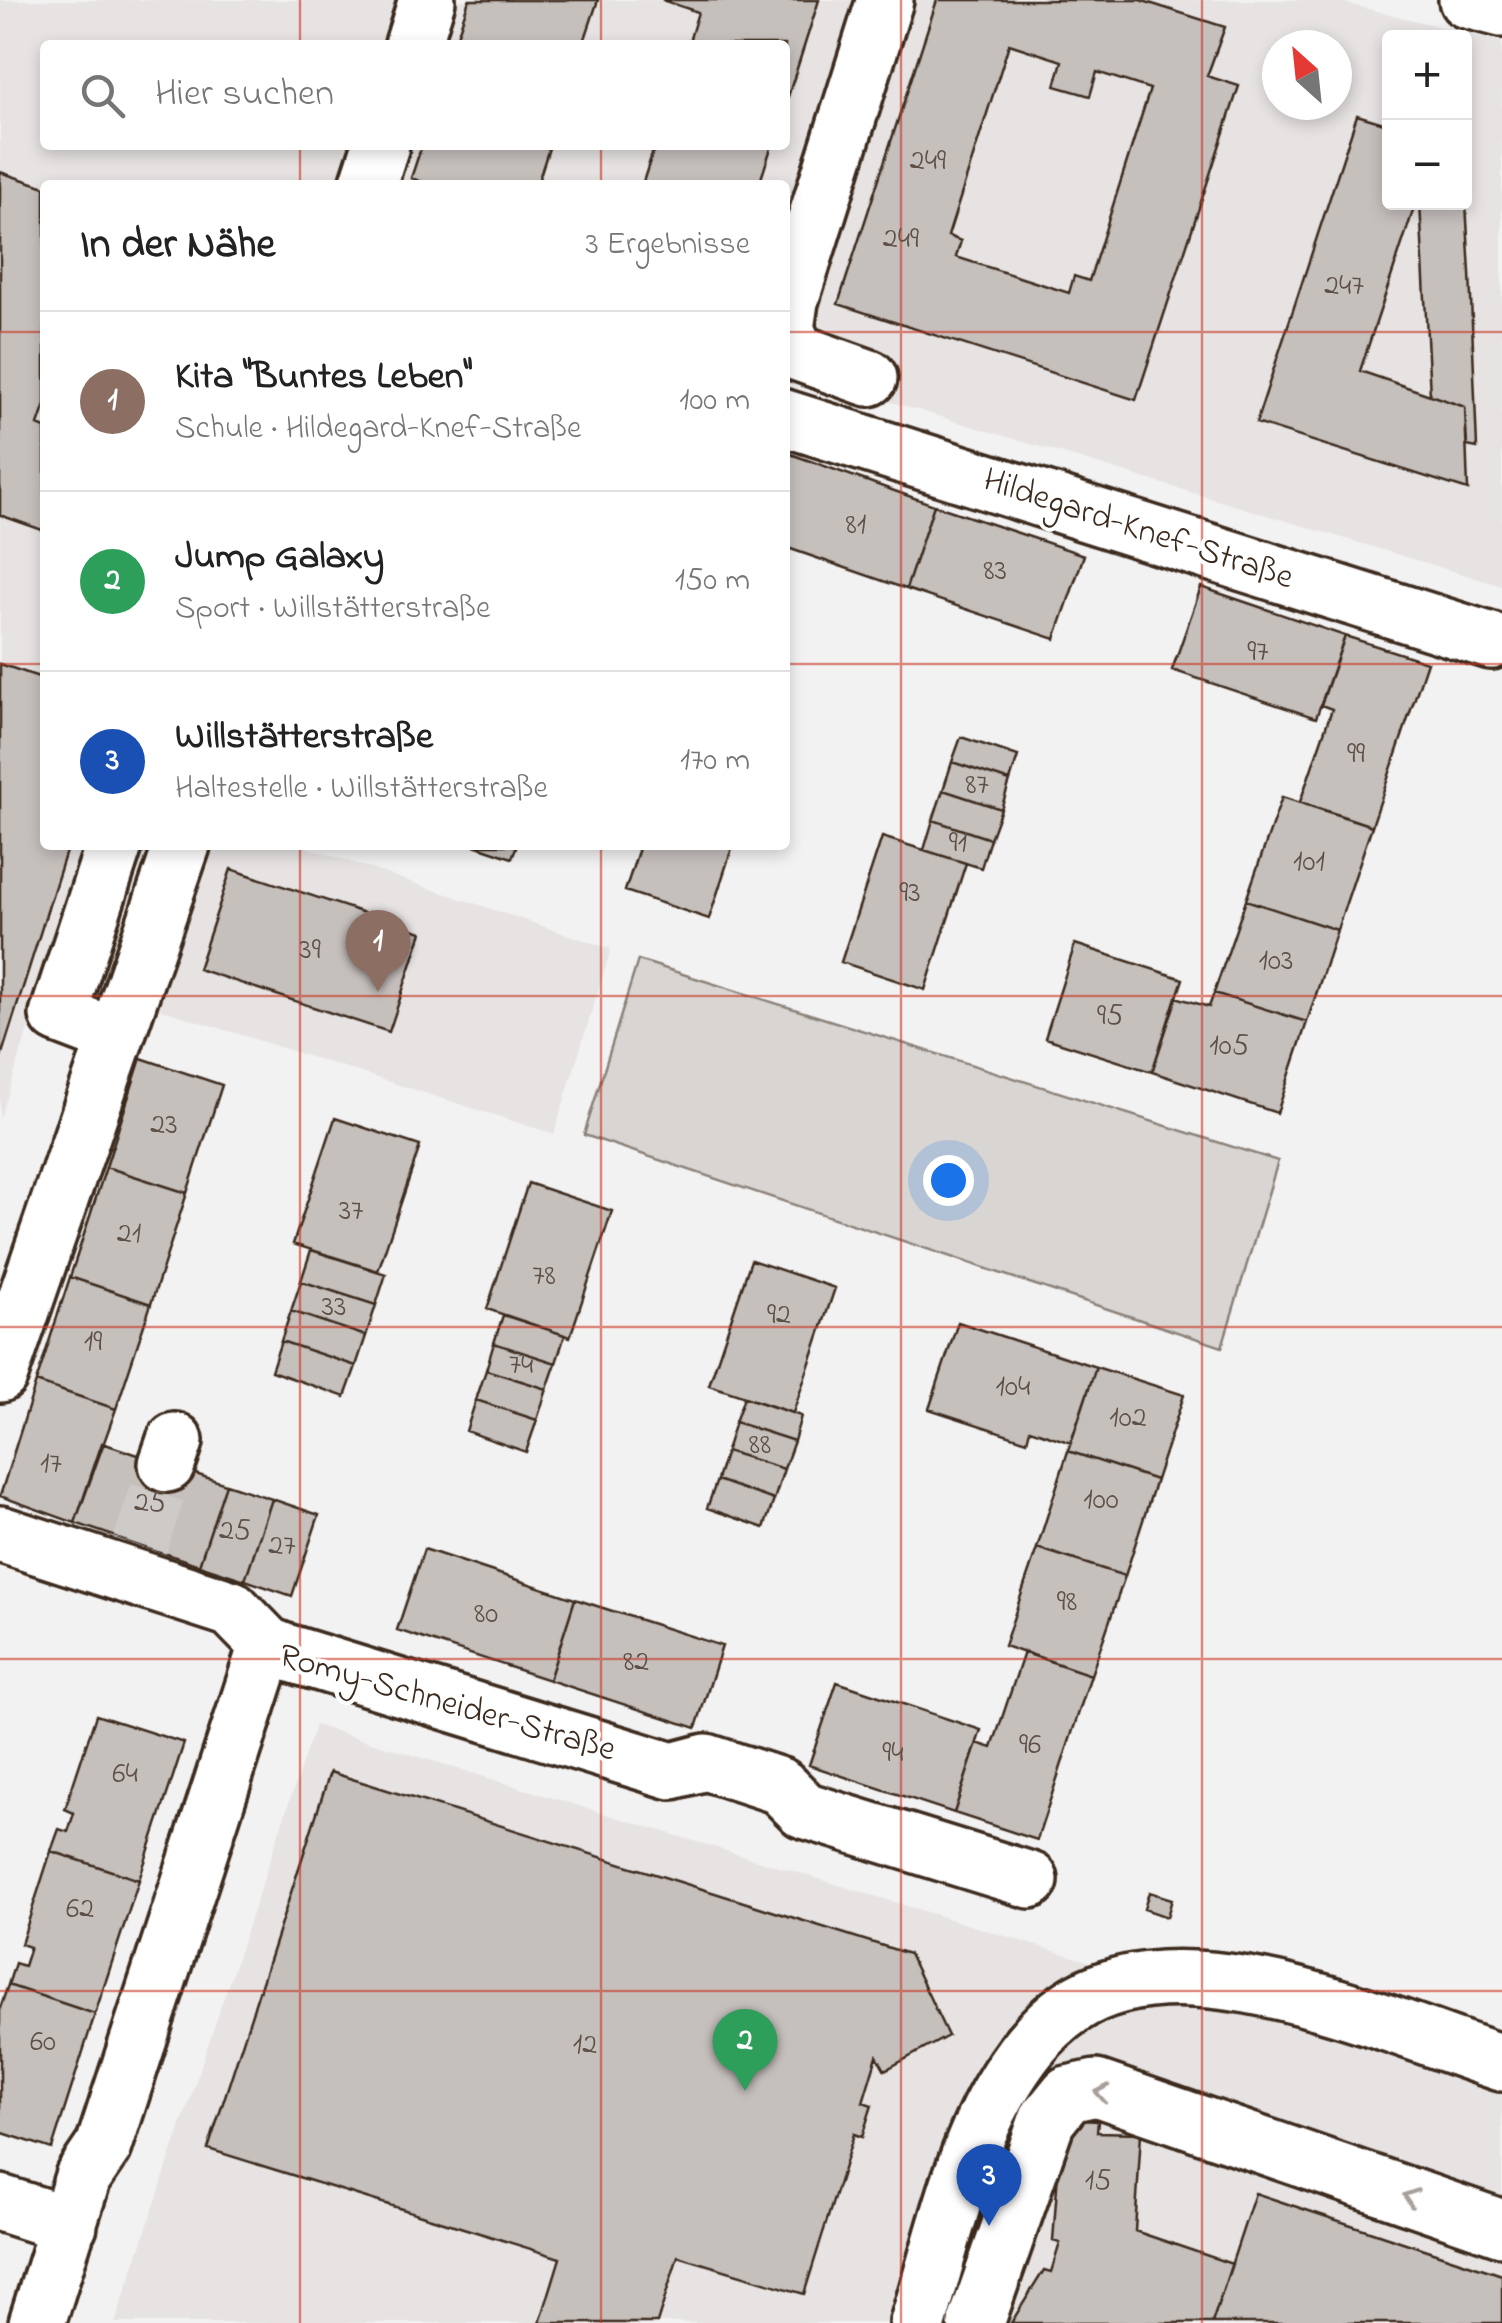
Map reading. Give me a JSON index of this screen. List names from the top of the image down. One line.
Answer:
{"streets":{"street":["Hildegard-Knef-Straße","Romy-Schneider-Straße"]},"house_numbers":["249","249","247","81","83","97","99","87","91","101","93","39","103","95","105","23","37","21","78","33","92","19","74","104","102","88","17","100","25","25","27","98","80","82","96","94","64","62","60","12","15"],"north":"top left","page":{"map_buttons":["+","−"],"search":"Hier suchen","heading":["In der Nähe","3 Ergebnisse"],"list":[{"mark":"1","name":"Kita \"Buntes Leben\"","note":"Schule · Hildegard-Knef-Straße","value":"100 m"},{"mark":"2","name":"Jump Galaxy","note":"Sport · Willstätterstraße","value":"150 m"},{"mark":"3","name":"Willstätterstraße","note":"Haltestelle · Willstätterstraße","value":"170 m"}],"pins":["1","2","3"]}}
